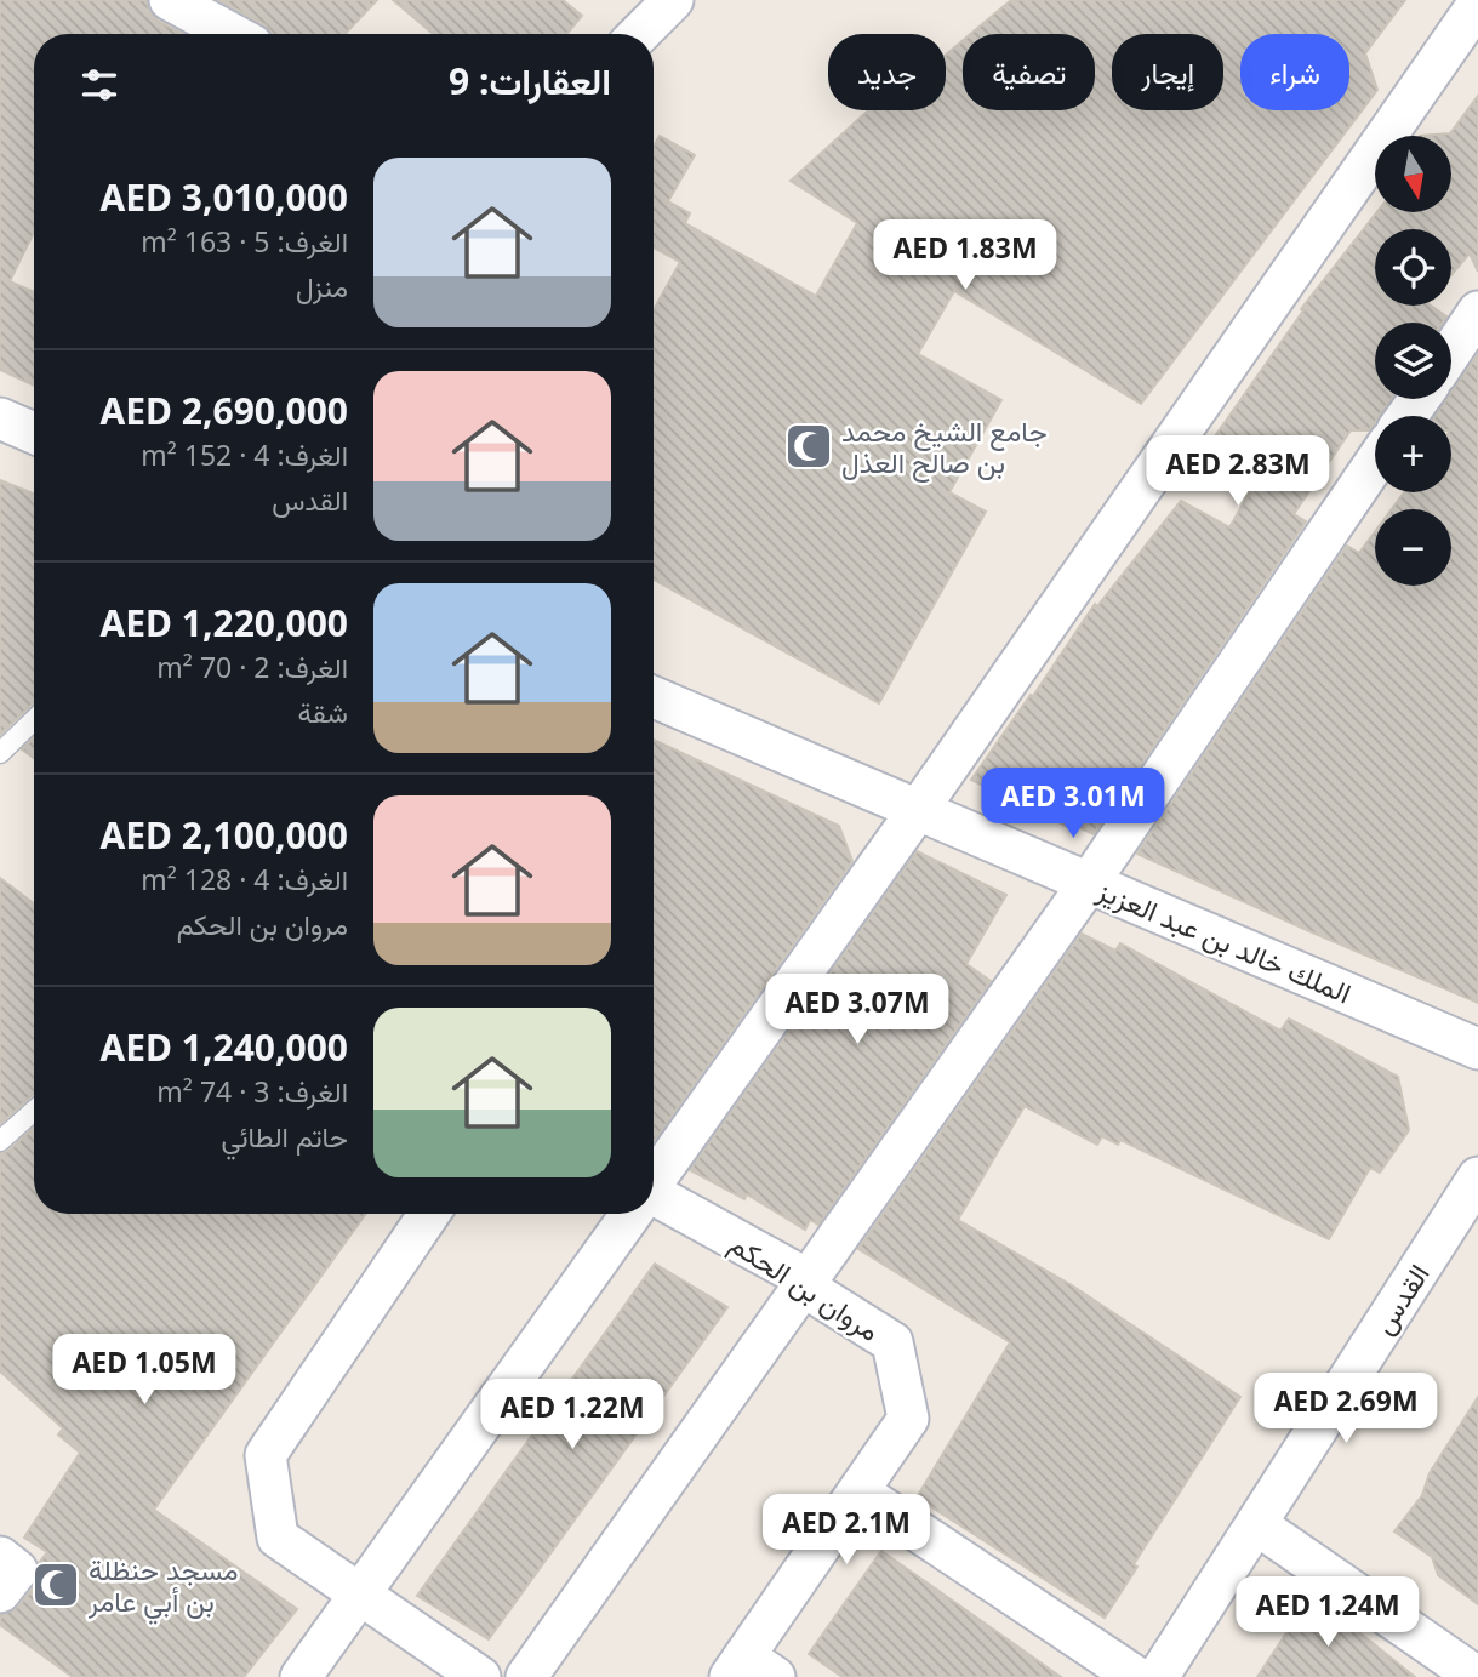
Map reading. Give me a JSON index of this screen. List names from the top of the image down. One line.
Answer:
{"streets":{"street":["الملك خالد بن عبد العزيز","مروان بن الحكم","القدس"]},"places":{"mosque":["جامع الشيخ محمد بن صالح العذل","مسجد حنظلة بن أبي عامر"]},"north":"bottom","page":{"chip":["شراء","إيجار","تصفية","جديد"],"heading":"العقارات: 9","map_buttons":["+","−"],"list":[{"name":"AED 3,010,000","note":"الغرف: 5 · 163 m² · منزل"},{"name":"AED 2,690,000","note":"الغرف: 4 · 152 m² · القدس"},{"name":"AED 1,220,000","note":"الغرف: 2 · 70 m² · شقة"},{"name":"AED 2,100,000","note":"الغرف: 4 · 128 m² · مروان بن الحكم"},{"name":"AED 1,240,000","note":"الغرف: 3 · 74 m² · حاتم الطائي"}],"price":["AED 1.83M","AED 2.83M","AED 3.01M","AED 3.07M","AED 1.05M","AED 2.69M","AED 1.22M","AED 2.1M","AED 1.24M"]}}
